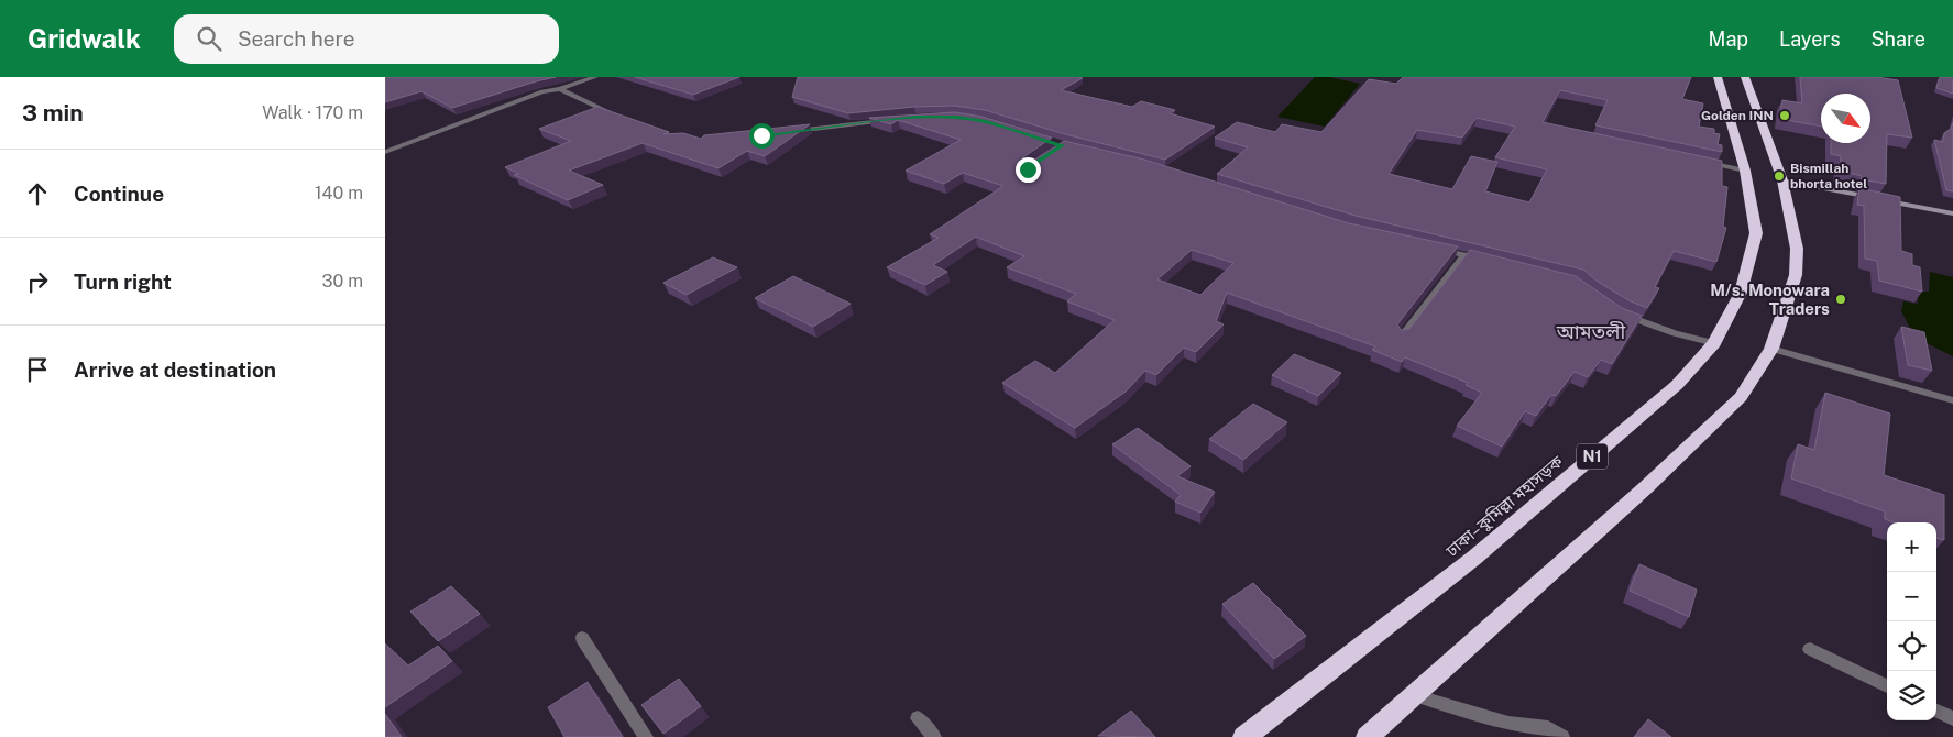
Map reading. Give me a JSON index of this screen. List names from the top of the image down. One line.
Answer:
{"streets":{"highway":["N1","ঢাকা–কুমিল্লা মহাসড়ক"]},"districts":["আমতলী"],"places":["Golden INN","Bismillah bhorta hotel","M/s. Monowara Traders"],"north":"bottom right","page":{"header":"Gridwalk","search":"Search here","nav":["Map","Layers","Share"],"heading":["3 min","Walk · 170 m"],"list":[["Continue","140 m"],["Turn right","30 m"],"Arrive at destination"],"map_buttons":["+","−"]}}
